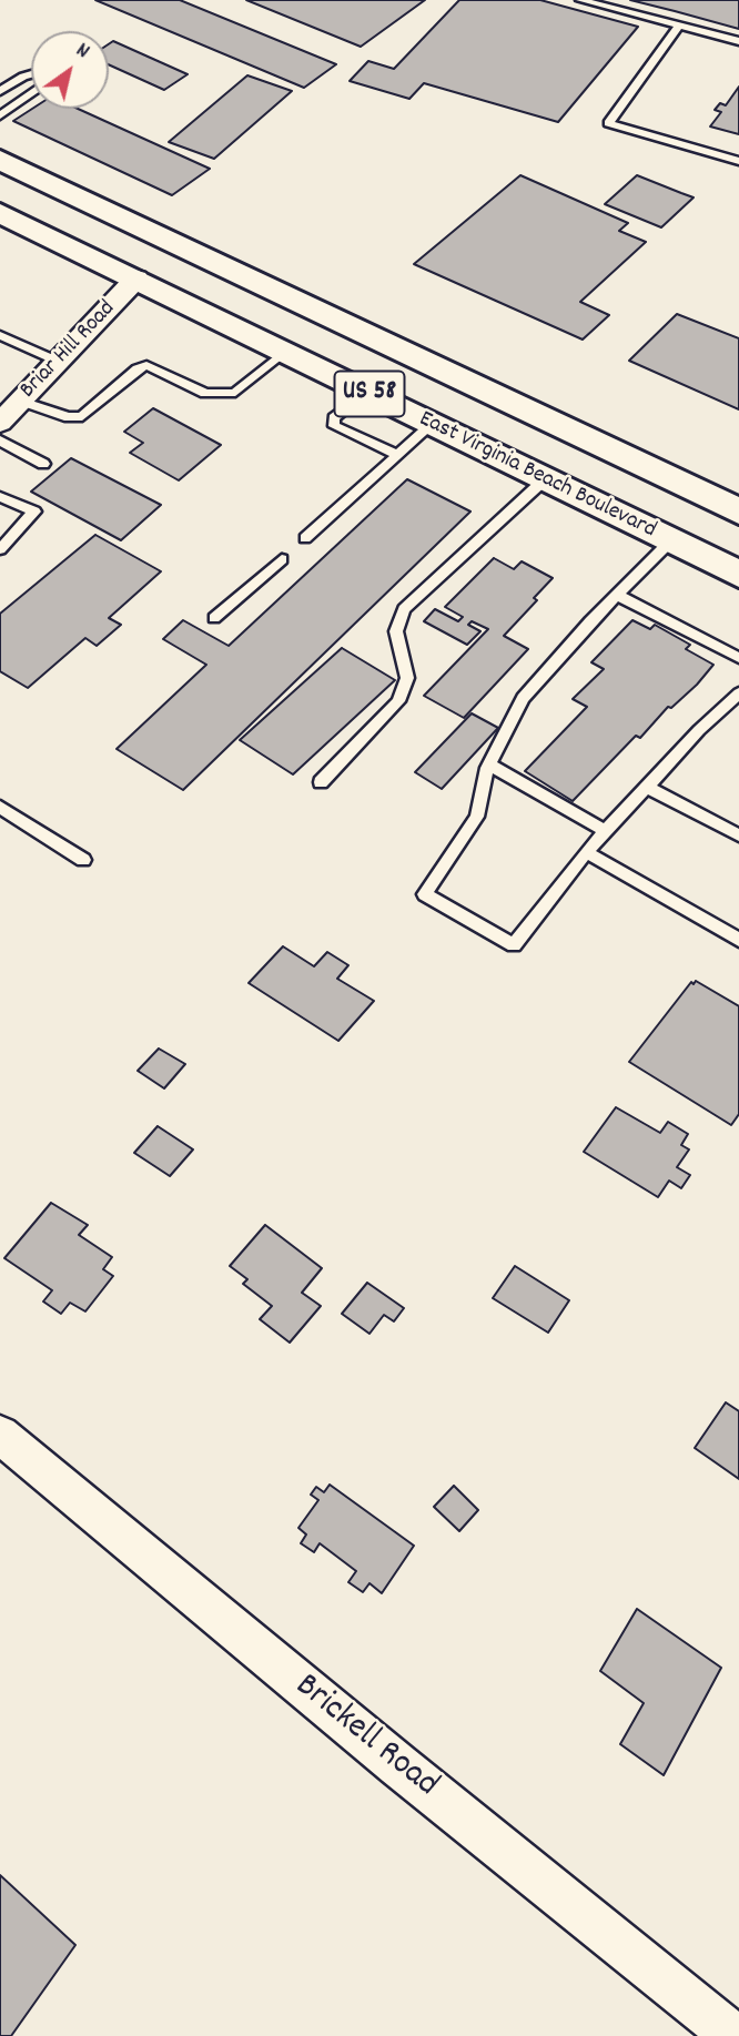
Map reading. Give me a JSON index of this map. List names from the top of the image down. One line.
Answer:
{"streets":{"main road":["US 58","East Virginia Beach Boulevard"],"street":["Briar Hill Road","Brickell Road"]},"crossings":[["Briar Hill Road","East Virginia Beach Boulevard"]],"north":"top right"}
